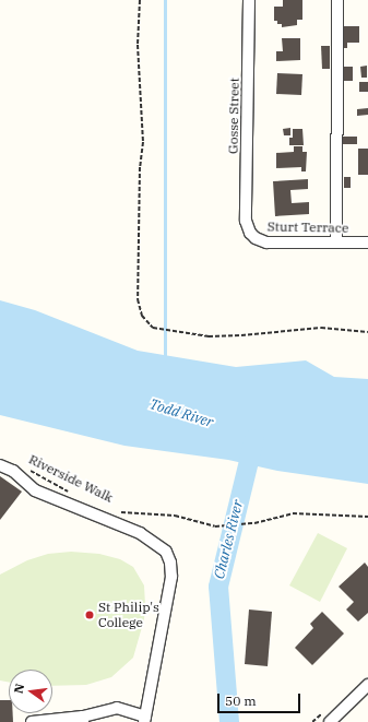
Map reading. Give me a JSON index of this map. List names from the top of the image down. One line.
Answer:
{"streets":{"street":["Gosse Street","Sturt Terrace"],"path":["Riverside Walk"]},"crossings":[["Gosse Street","Sturt Terrace"]],"water":["Todd River","Charles River"],"places":["St Philip's College"],"scale_bar":"50 m","north":"left"}
